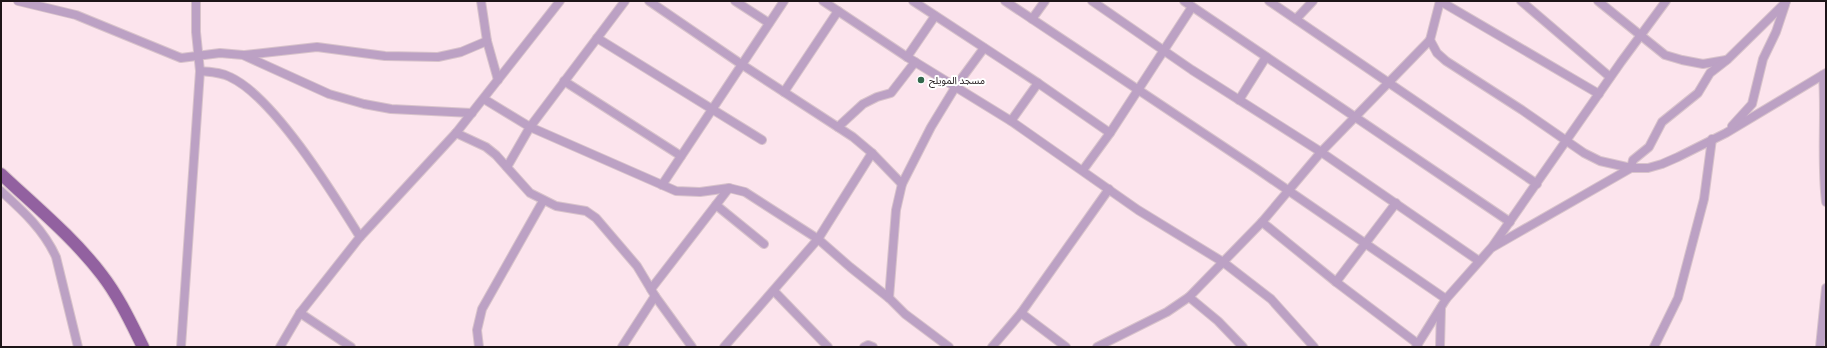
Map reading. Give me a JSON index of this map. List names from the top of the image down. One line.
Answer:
{"places":["مسجد المويلح"]}
